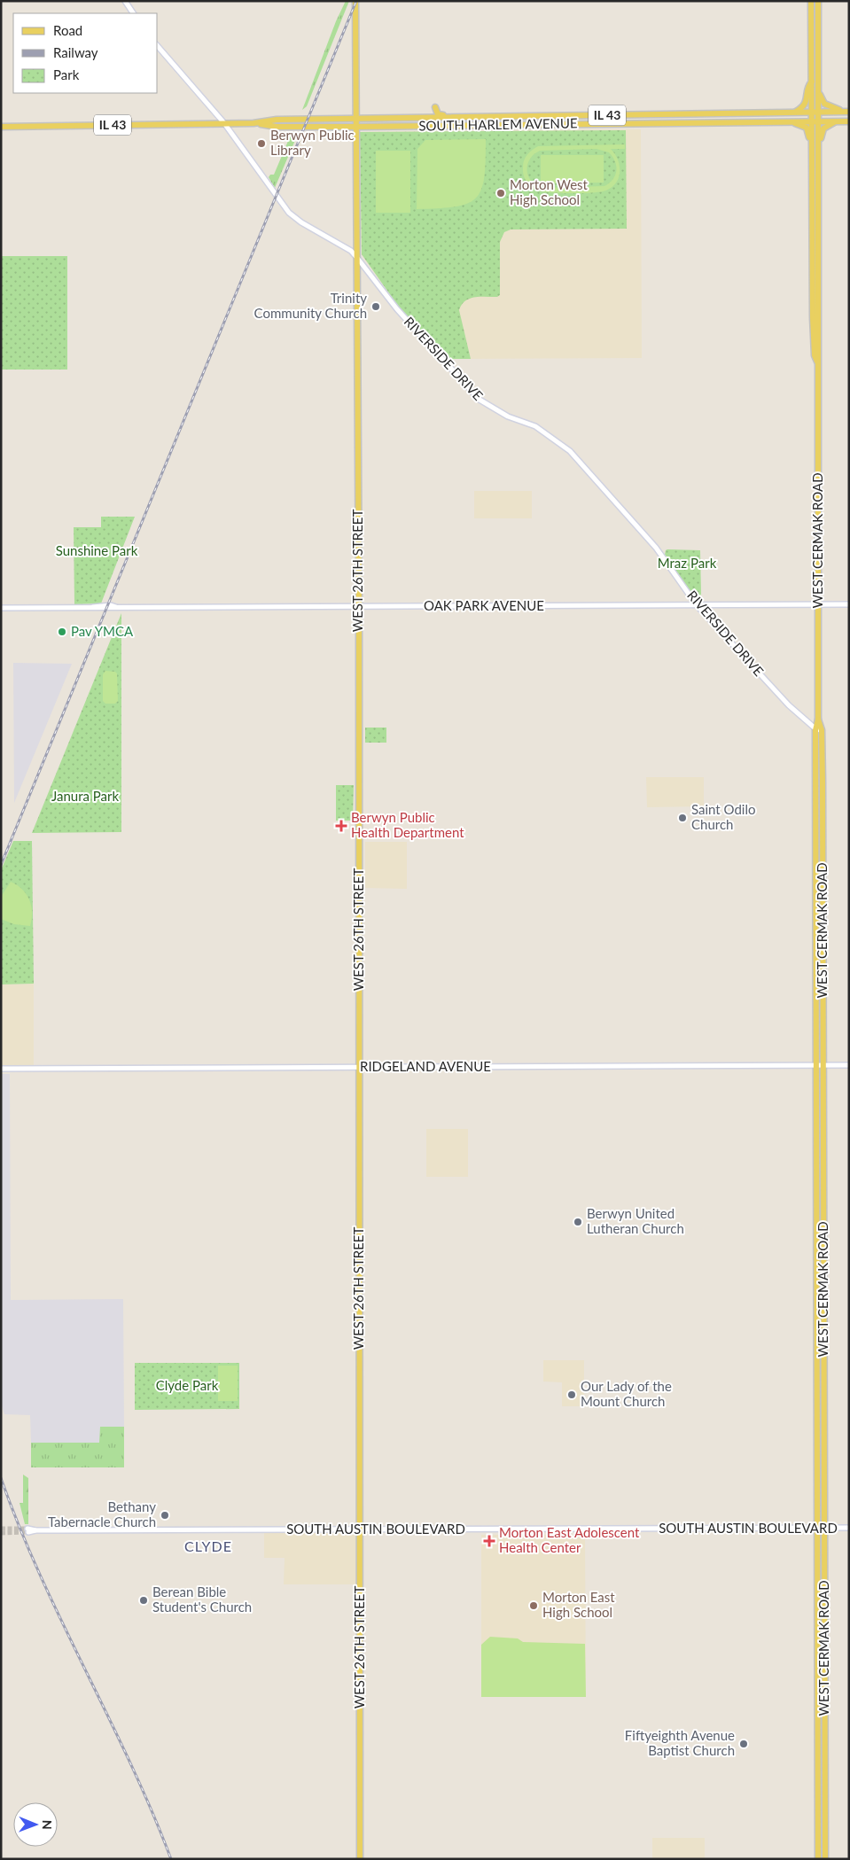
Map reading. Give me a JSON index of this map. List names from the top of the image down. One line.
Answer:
{"streets":{"main road":["IL 43","SOUTH HARLEM AVENUE","WEST CERMAK ROAD","WEST 26TH STREET"],"street":["RIVERSIDE DRIVE","OAK PARK AVENUE","RIDGELAND AVENUE","SOUTH AUSTIN BOULEVARD"]},"crossings":[["SOUTH HARLEM AVENUE","RIVERSIDE DRIVE"],["SOUTH HARLEM AVENUE","WEST CERMAK ROAD"],["SOUTH HARLEM AVENUE","WEST 26TH STREET"],["RIVERSIDE DRIVE","WEST CERMAK ROAD"],["RIVERSIDE DRIVE","WEST 26TH STREET"],["RIVERSIDE DRIVE","OAK PARK AVENUE"],["WEST CERMAK ROAD","OAK PARK AVENUE"],["WEST CERMAK ROAD","RIDGELAND AVENUE"],["WEST CERMAK ROAD","SOUTH AUSTIN BOULEVARD"],["WEST 26TH STREET","OAK PARK AVENUE"],["WEST 26TH STREET","RIDGELAND AVENUE"],["WEST 26TH STREET","SOUTH AUSTIN BOULEVARD"]],"districts":["CLYDE"],"parks":["Sunshine Park","Mraz Park","Janura Park","Clyde Park"],"places":{"other":["Berwyn Public Library","Morton West High School","Trinity Community Church","Pav YMCA","Saint Odilo Church","Berwyn United Lutheran Church","Our Lady of the Mount Church","Bethany Tabernacle Church","Berean Bible Student's Church","Morton East High School","Fiftyeighth Avenue Baptist Church"],"health":["Berwyn Public Health Department","Morton East Adolescent Health Center"]},"legend":["Road","Railway","Park"],"north":"right"}
